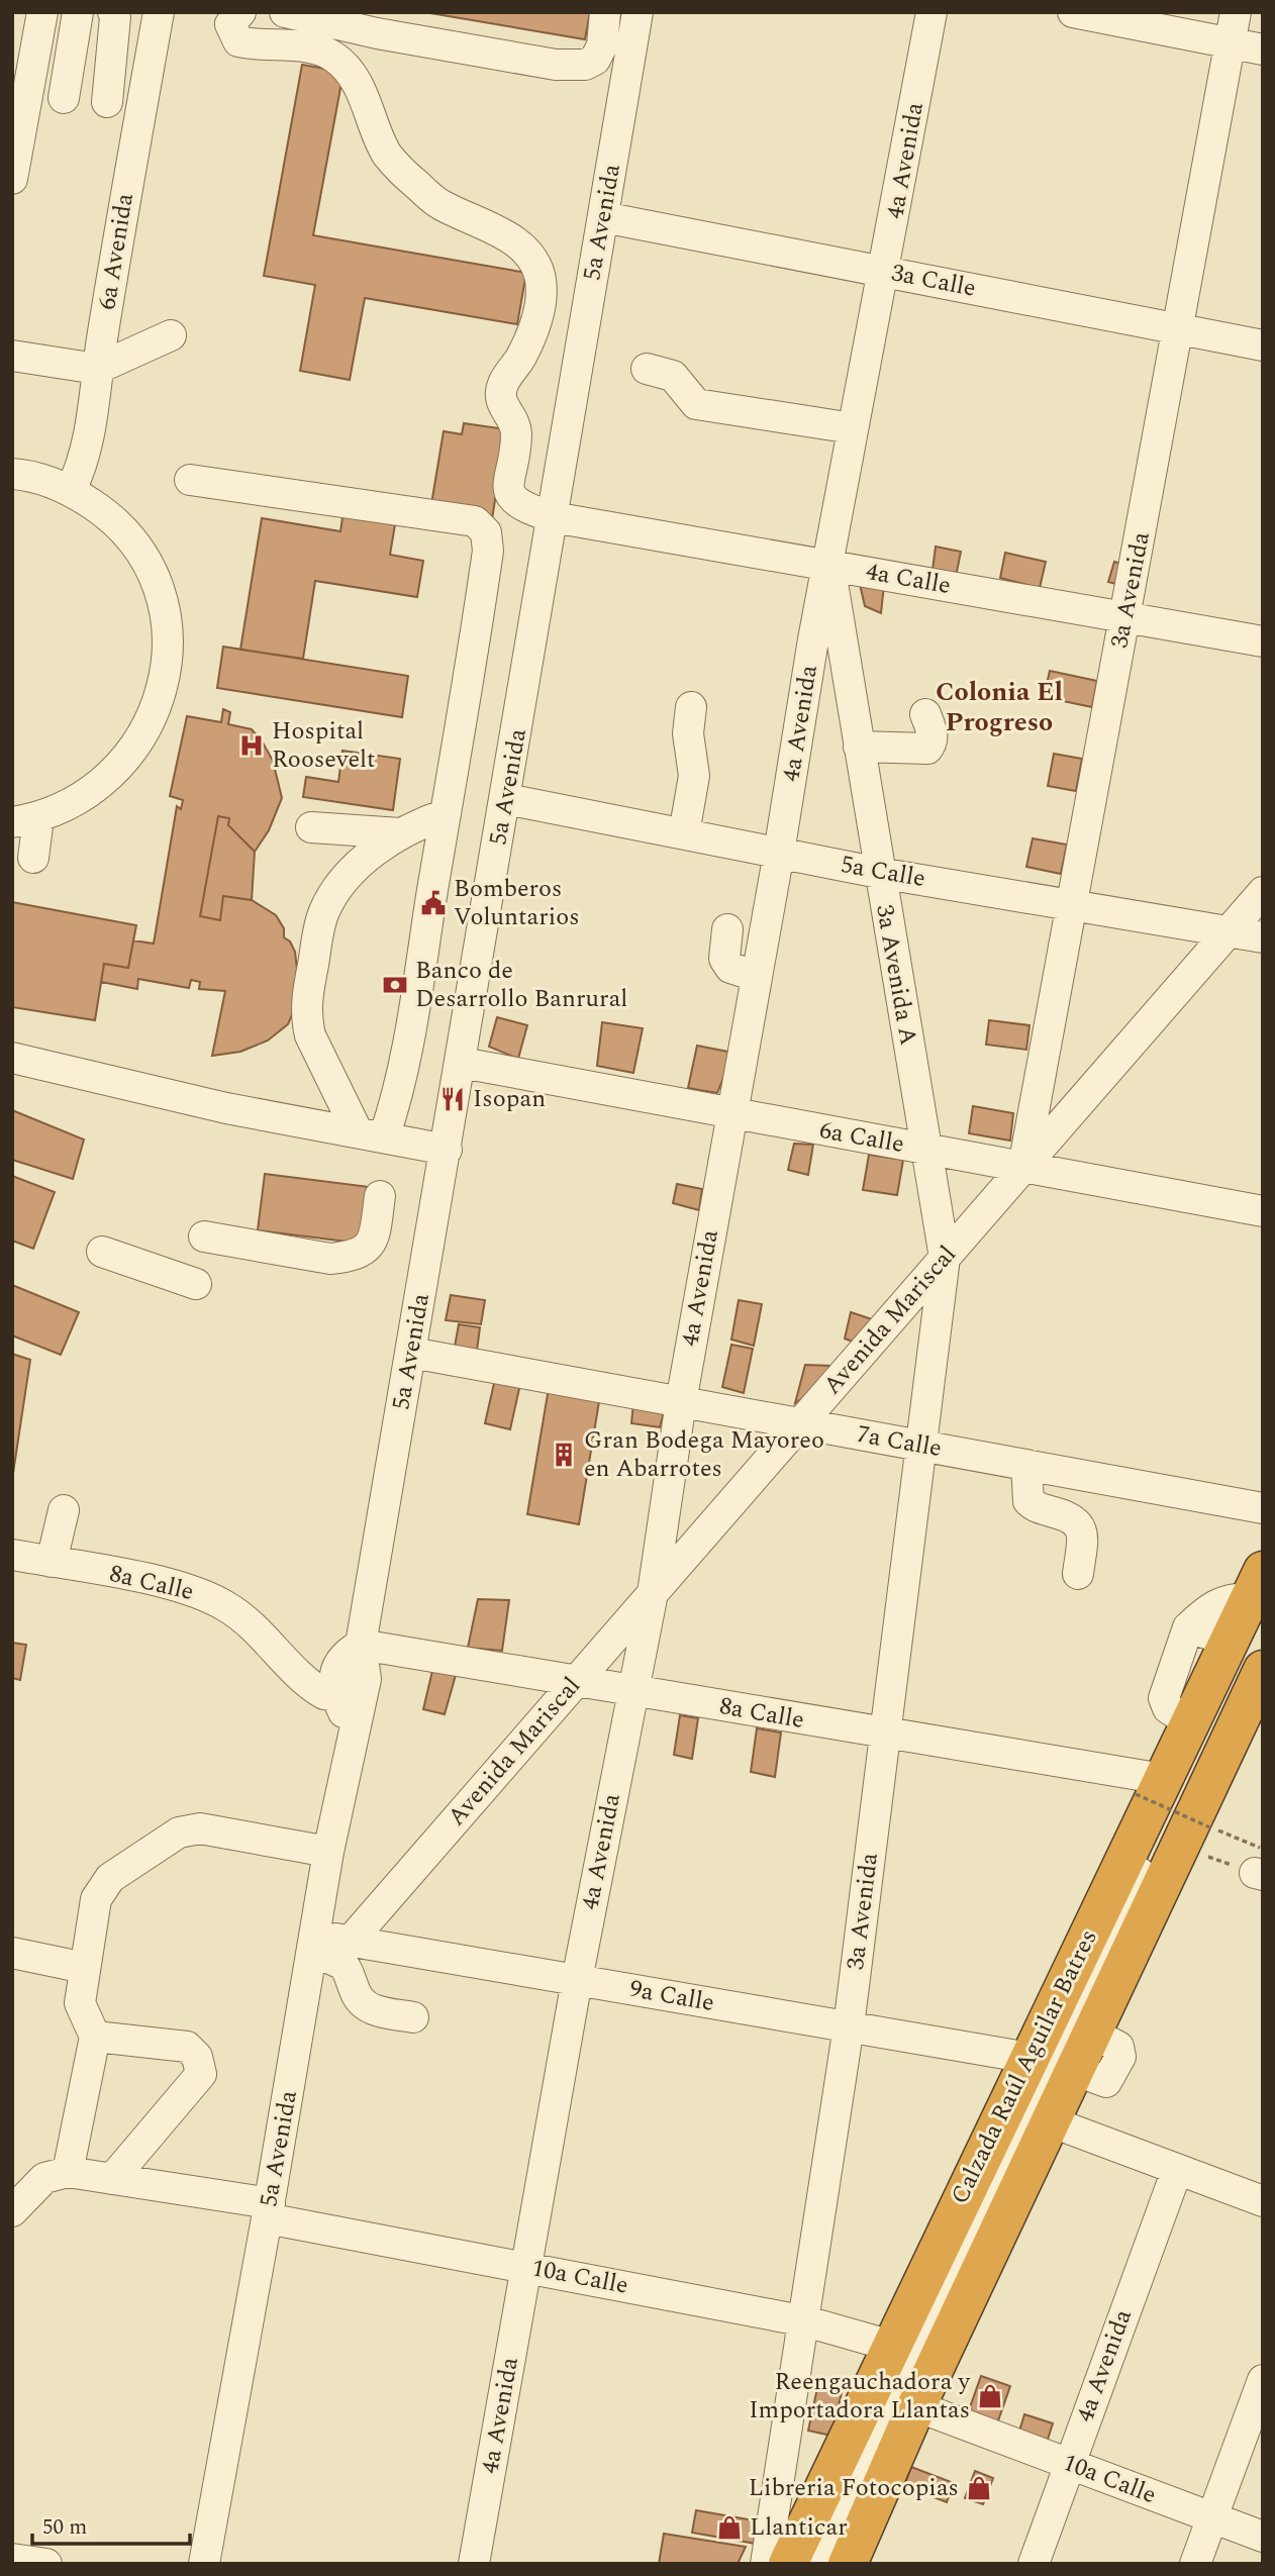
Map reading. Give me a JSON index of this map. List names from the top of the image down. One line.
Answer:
{"streets":{"highway":["Calzada Raúl Aguilar Batres"],"street":["4a Avenida","5a Avenida","6a Avenida","3a Calle","4a Calle","3a Avenida","5a Calle","3a Avenida A","6a Calle","Avenida Mariscal","7a Calle","8a Calle","9a Calle","10a Calle"]},"crossings":[["4a Avenida","3a Calle"],["4a Avenida","4a Calle"],["4a Avenida","5a Calle"],["4a Avenida","3a Avenida A"],["4a Avenida","6a Calle"],["4a Avenida","Avenida Mariscal"],["4a Avenida","7a Calle"],["4a Avenida","8a Calle"],["4a Avenida","9a Calle"],["4a Avenida","10a Calle"],["5a Avenida","3a Calle"],["5a Avenida","4a Calle"],["5a Avenida","5a Calle"],["5a Avenida","6a Calle"],["5a Avenida","7a Calle"],["5a Avenida","8a Calle"],["5a Avenida","9a Calle"],["5a Avenida","10a Calle"],["3a Calle","3a Avenida"],["4a Calle","3a Avenida"],["4a Calle","3a Avenida A"],["3a Avenida","5a Calle"],["3a Avenida","3a Avenida A"],["3a Avenida","6a Calle"],["3a Avenida","Avenida Mariscal"],["3a Avenida","7a Calle"],["3a Avenida","8a Calle"],["3a Avenida","9a Calle"],["3a Avenida","10a Calle"],["5a Calle","3a Avenida A"],["5a Calle","Avenida Mariscal"],["3a Avenida A","6a Calle"],["3a Avenida A","Avenida Mariscal"],["6a Calle","Avenida Mariscal"],["Avenida Mariscal","7a Calle"],["Avenida Mariscal","8a Calle"],["Avenida Mariscal","9a Calle"],["8a Calle","Calzada Raúl Aguilar Batres"],["9a Calle","Calzada Raúl Aguilar Batres"],["Calzada Raúl Aguilar Batres","10a Calle"]],"districts":["Colonia El Progreso"],"places":{"hospital":["Hospital Roosevelt"],"public building":["Bomberos Voluntarios"],"bank":["Banco de Desarrollo Banrural"],"restaurant":["Isopan"],"building":["Gran Bodega Mayoreo en Abarrotes"],"shop":["Reengauchadora y Importadora Llantas","Libreria Fotocopias","Llanticar"]},"scale_bar":"50 m"}
